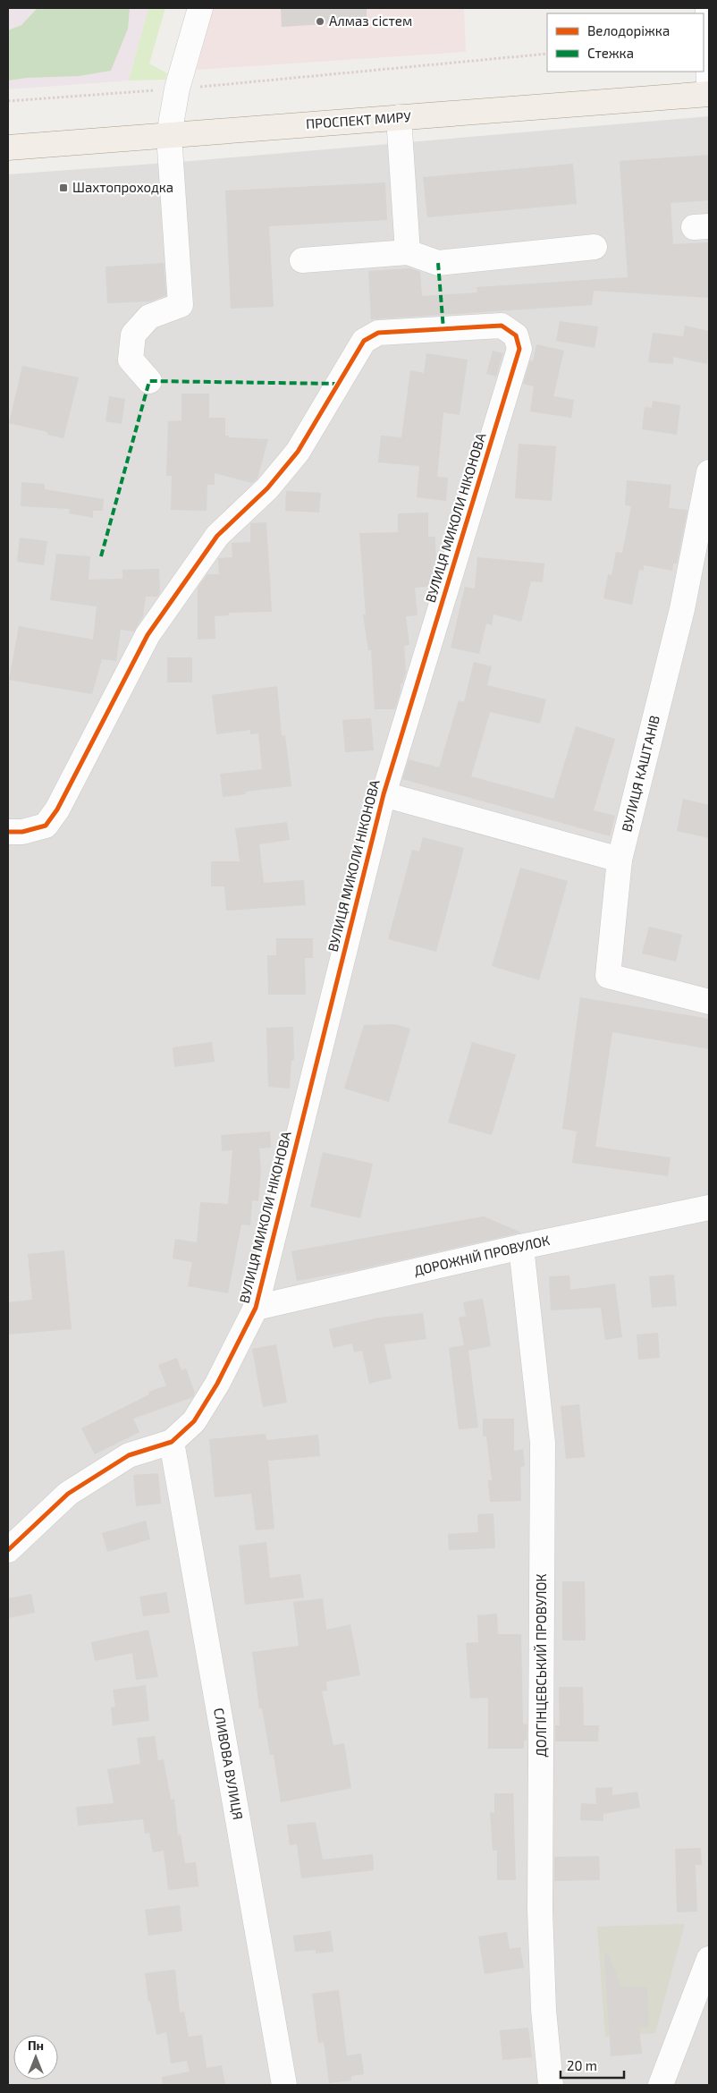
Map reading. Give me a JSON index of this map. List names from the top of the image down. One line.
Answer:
{"streets":{"main road":["ПРОСПЕКТ МИРУ"],"street":["ВУЛИЦЯ МИКОЛИ НІКОНОВА","ВУЛИЦЯ КАШТАНІВ","ДОРОЖНІЙ ПРОВУЛОК","ДОЛГІНЦЕВСЬКИЙ ПРОВУЛОК","СЛИВОВА ВУЛИЦЯ"]},"crossings":[["ВУЛИЦЯ МИКОЛИ НІКОНОВА","ДОРОЖНІЙ ПРОВУЛОК"],["ВУЛИЦЯ МИКОЛИ НІКОНОВА","СЛИВОВА ВУЛИЦЯ"],["ДОРОЖНІЙ ПРОВУЛОК","ДОЛГІНЦЕВСЬКИЙ ПРОВУЛОК"]],"places":{"other":["Алмаз сістем"],"transit":["Шахтопроходка"]},"legend":["Велодоріжка","Стежка"],"scale_bar":"20 m","north":"top"}
